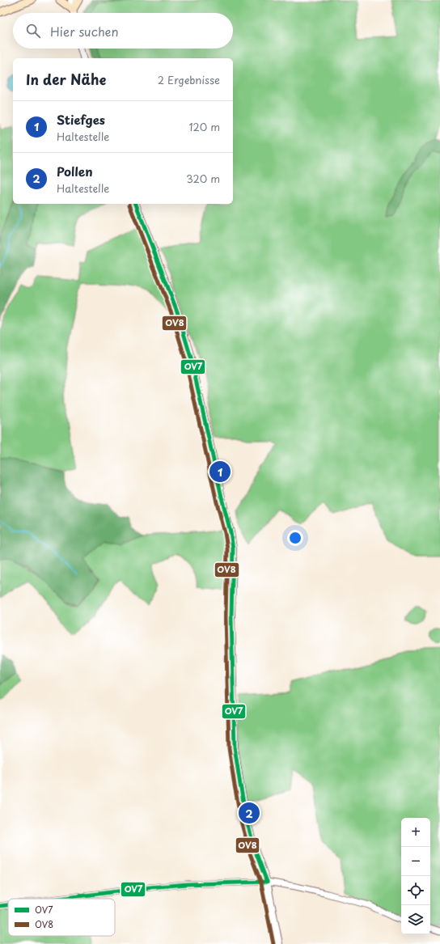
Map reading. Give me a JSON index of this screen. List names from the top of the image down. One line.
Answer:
{"lines":["transit line OV7","transit line OV8"],"legend":["OV7","OV8"],"page":{"search":"Hier suchen","heading":["In der Nähe","2 Ergebnisse"],"list":[{"mark":"1","name":"Stiefges","note":"Haltestelle","value":"120 m"},{"mark":"2","name":"Pollen","note":"Haltestelle","value":"320 m"}],"pins":["1","2"],"map_buttons":["+","−"]}}
